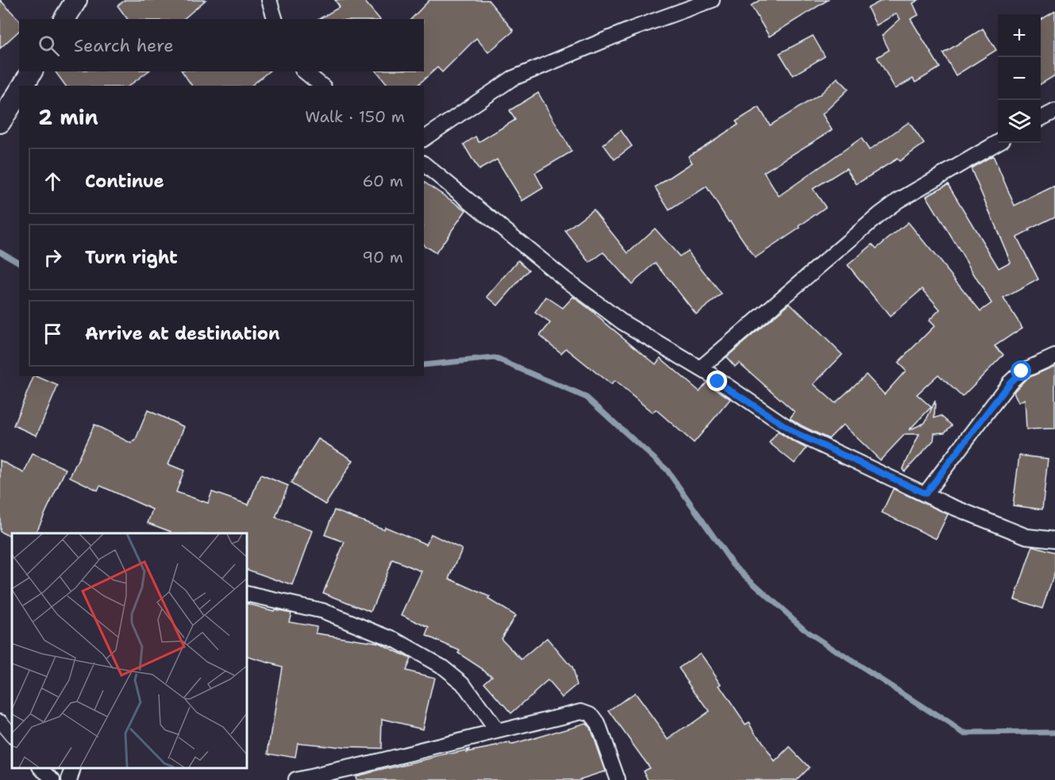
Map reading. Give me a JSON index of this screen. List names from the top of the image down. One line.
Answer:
{"page":{"map_buttons":["+","−"],"search":"Search here","heading":["2 min","Walk · 150 m"],"list":[["Continue","60 m"],["Turn right","90 m"],"Arrive at destination"]}}
